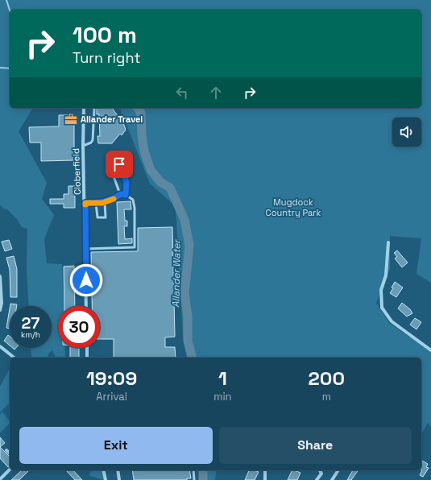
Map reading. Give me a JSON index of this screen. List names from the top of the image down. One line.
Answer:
{"streets":{"street":["Cloberfield"]},"water":["Allander Water"],"parks":["Mugdock Country Park"],"places":{"office":["Allander Travel"]},"page":{"turn":["100 m","Turn right"],"speed":"27 km/h","limit":"30","eta":["19:09","Arrival","1","min","200","m"],"buttons":["Exit","Share"]}}
